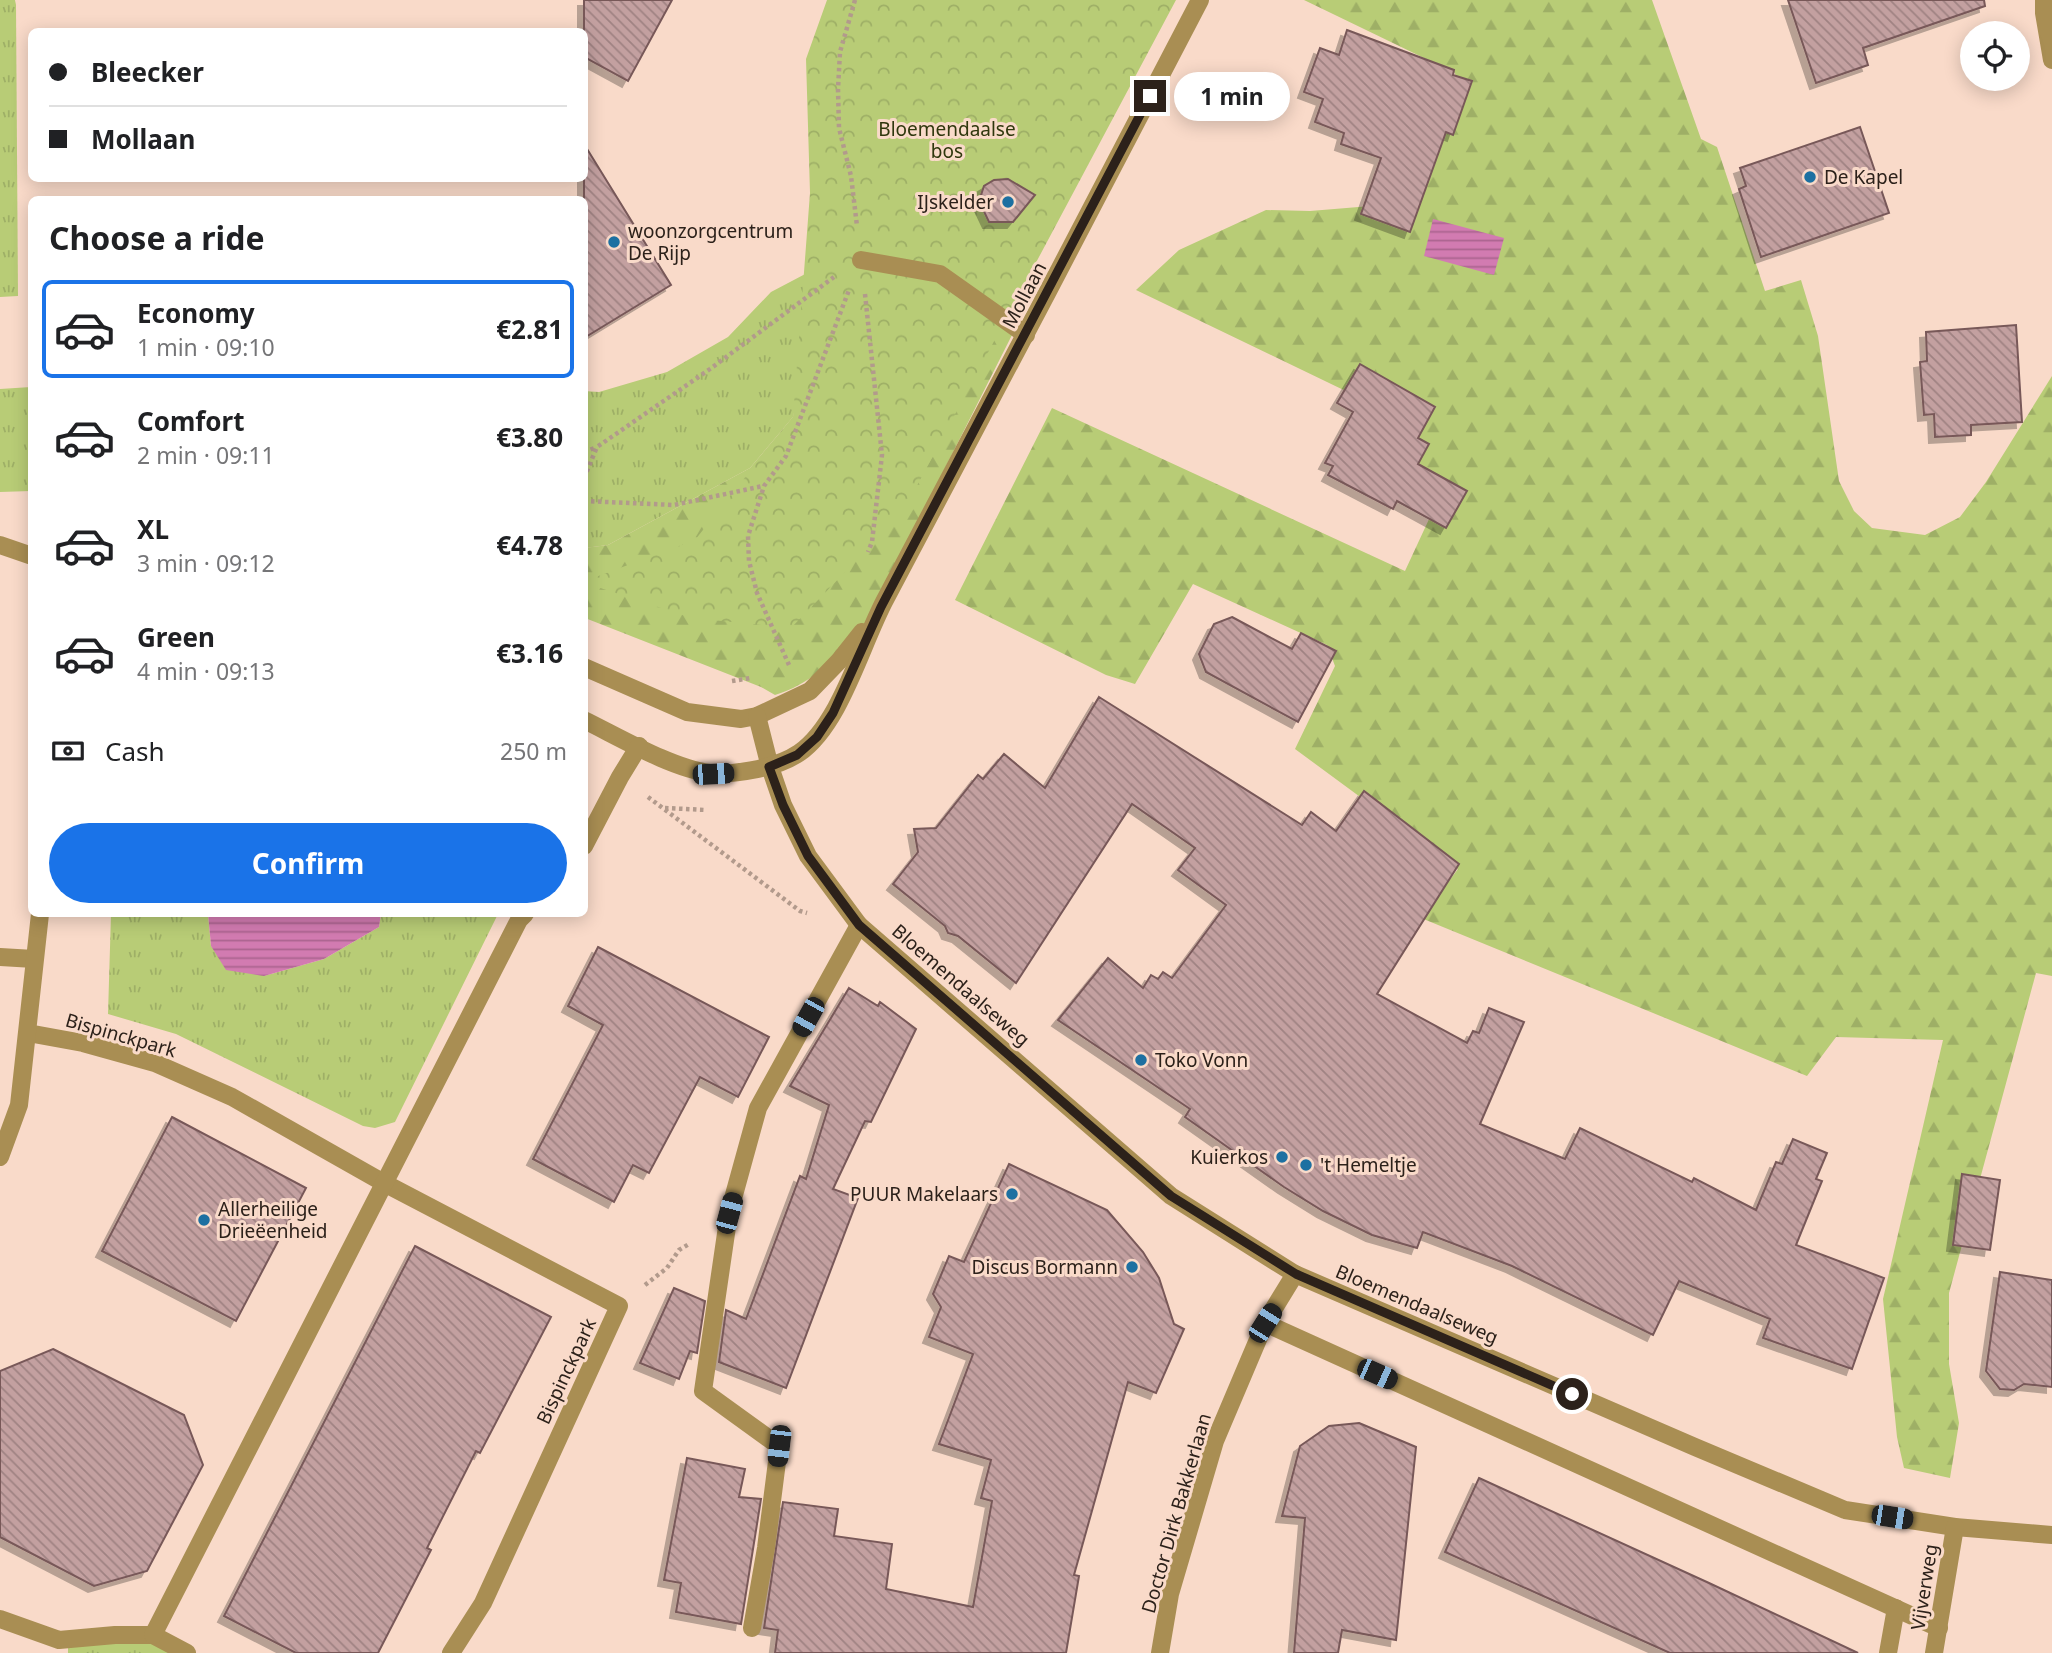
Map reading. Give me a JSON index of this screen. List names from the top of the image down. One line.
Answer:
{"streets":{"street":["Mollaan","Bloemendaalseweg","Bispinckpark","Doctor Dirk Bakkerlaan","Vijverweg"]},"crossings":[["Mollaan","Bloemendaalseweg"],["Bloemendaalseweg","Doctor Dirk Bakkerlaan"],["Bloemendaalseweg","Vijverweg"]],"parks":["Bloemendaalse bos"],"places":["De Kapel","IJskelder","woonzorgcentrum De Rijp","Toko Vonn","Kuierkos","'t Hemeltje","PUUR Makelaars","Allerheilige Drieëenheid","Discus Bormann"],"page":{"banner":["Bleecker","Mollaan"],"bubble":"1 min","heading":"Choose a ride","list":[{"name":"Economy","note":"1 min · 09:10","value":"€2.81"},{"name":"Comfort","note":"2 min · 09:11","value":"€3.80"},{"name":"XL","note":"3 min · 09:12","value":"€4.78"},{"name":"Green","note":"4 min · 09:13","value":"€3.16"}],"pay":["Cash","250 m"],"buttons":"Confirm"}}
